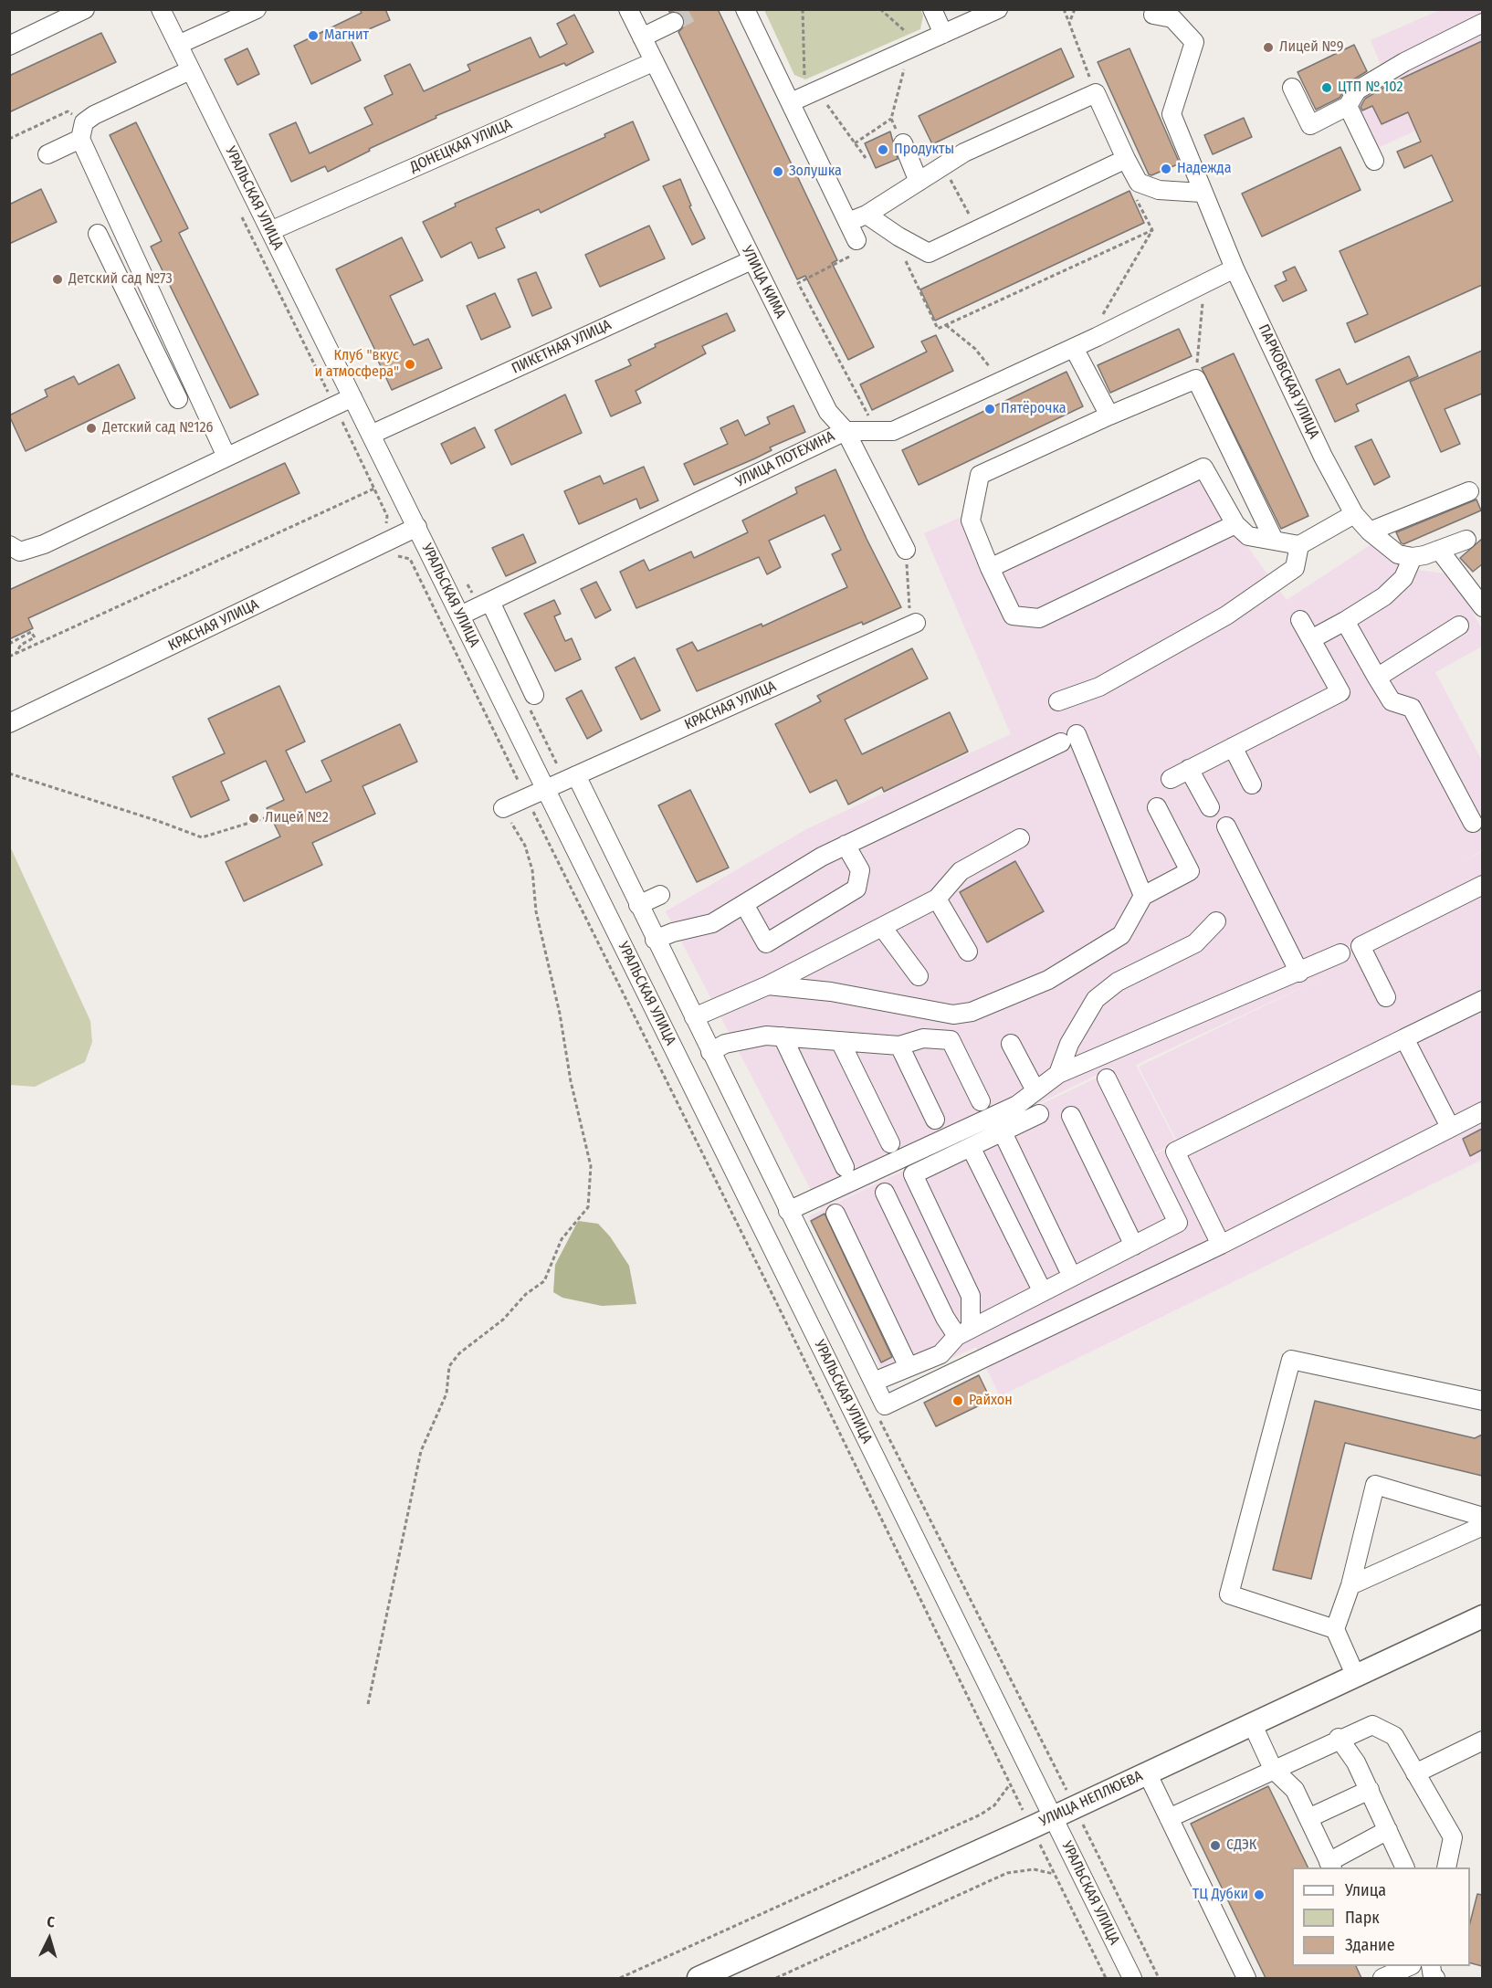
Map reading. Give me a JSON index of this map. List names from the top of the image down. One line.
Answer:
{"streets":{"main road":["УЛИЦА НЕПЛЮЕВА"],"street":["ДОНЕЦКАЯ УЛИЦА","УРАЛЬСКАЯ УЛИЦА","УЛИЦА КИМА","ПИКЕТНАЯ УЛИЦА","ПАРКОВСКАЯ УЛИЦА","УЛИЦА ПОТЕХИНА","КРАСНАЯ УЛИЦА"]},"crossings":[["ДОНЕЦКАЯ УЛИЦА","УРАЛЬСКАЯ УЛИЦА"],["ДОНЕЦКАЯ УЛИЦА","УЛИЦА КИМА"],["УРАЛЬСКАЯ УЛИЦА","ПИКЕТНАЯ УЛИЦА"],["УРАЛЬСКАЯ УЛИЦА","УЛИЦА ПОТЕХИНА"],["УРАЛЬСКАЯ УЛИЦА","КРАСНАЯ УЛИЦА"],["УРАЛЬСКАЯ УЛИЦА","УЛИЦА НЕПЛЮЕВА"],["УЛИЦА КИМА","ПИКЕТНАЯ УЛИЦА"],["УЛИЦА КИМА","УЛИЦА ПОТЕХИНА"],["ПАРКОВСКАЯ УЛИЦА","УЛИЦА ПОТЕХИНА"]],"places":["Магнит","Лицей №9","ЦТП № 102","Продукты","Надежда","Золушка","Детский сад №73","Клуб \"вкус и атмосфера\"","Пятёрочка","Детский сад №126","Лицей №2","Райхон","СДЭК","ТЦ Дубки"],"legend":["Улица","Парк","Здание"],"north":"top"}
